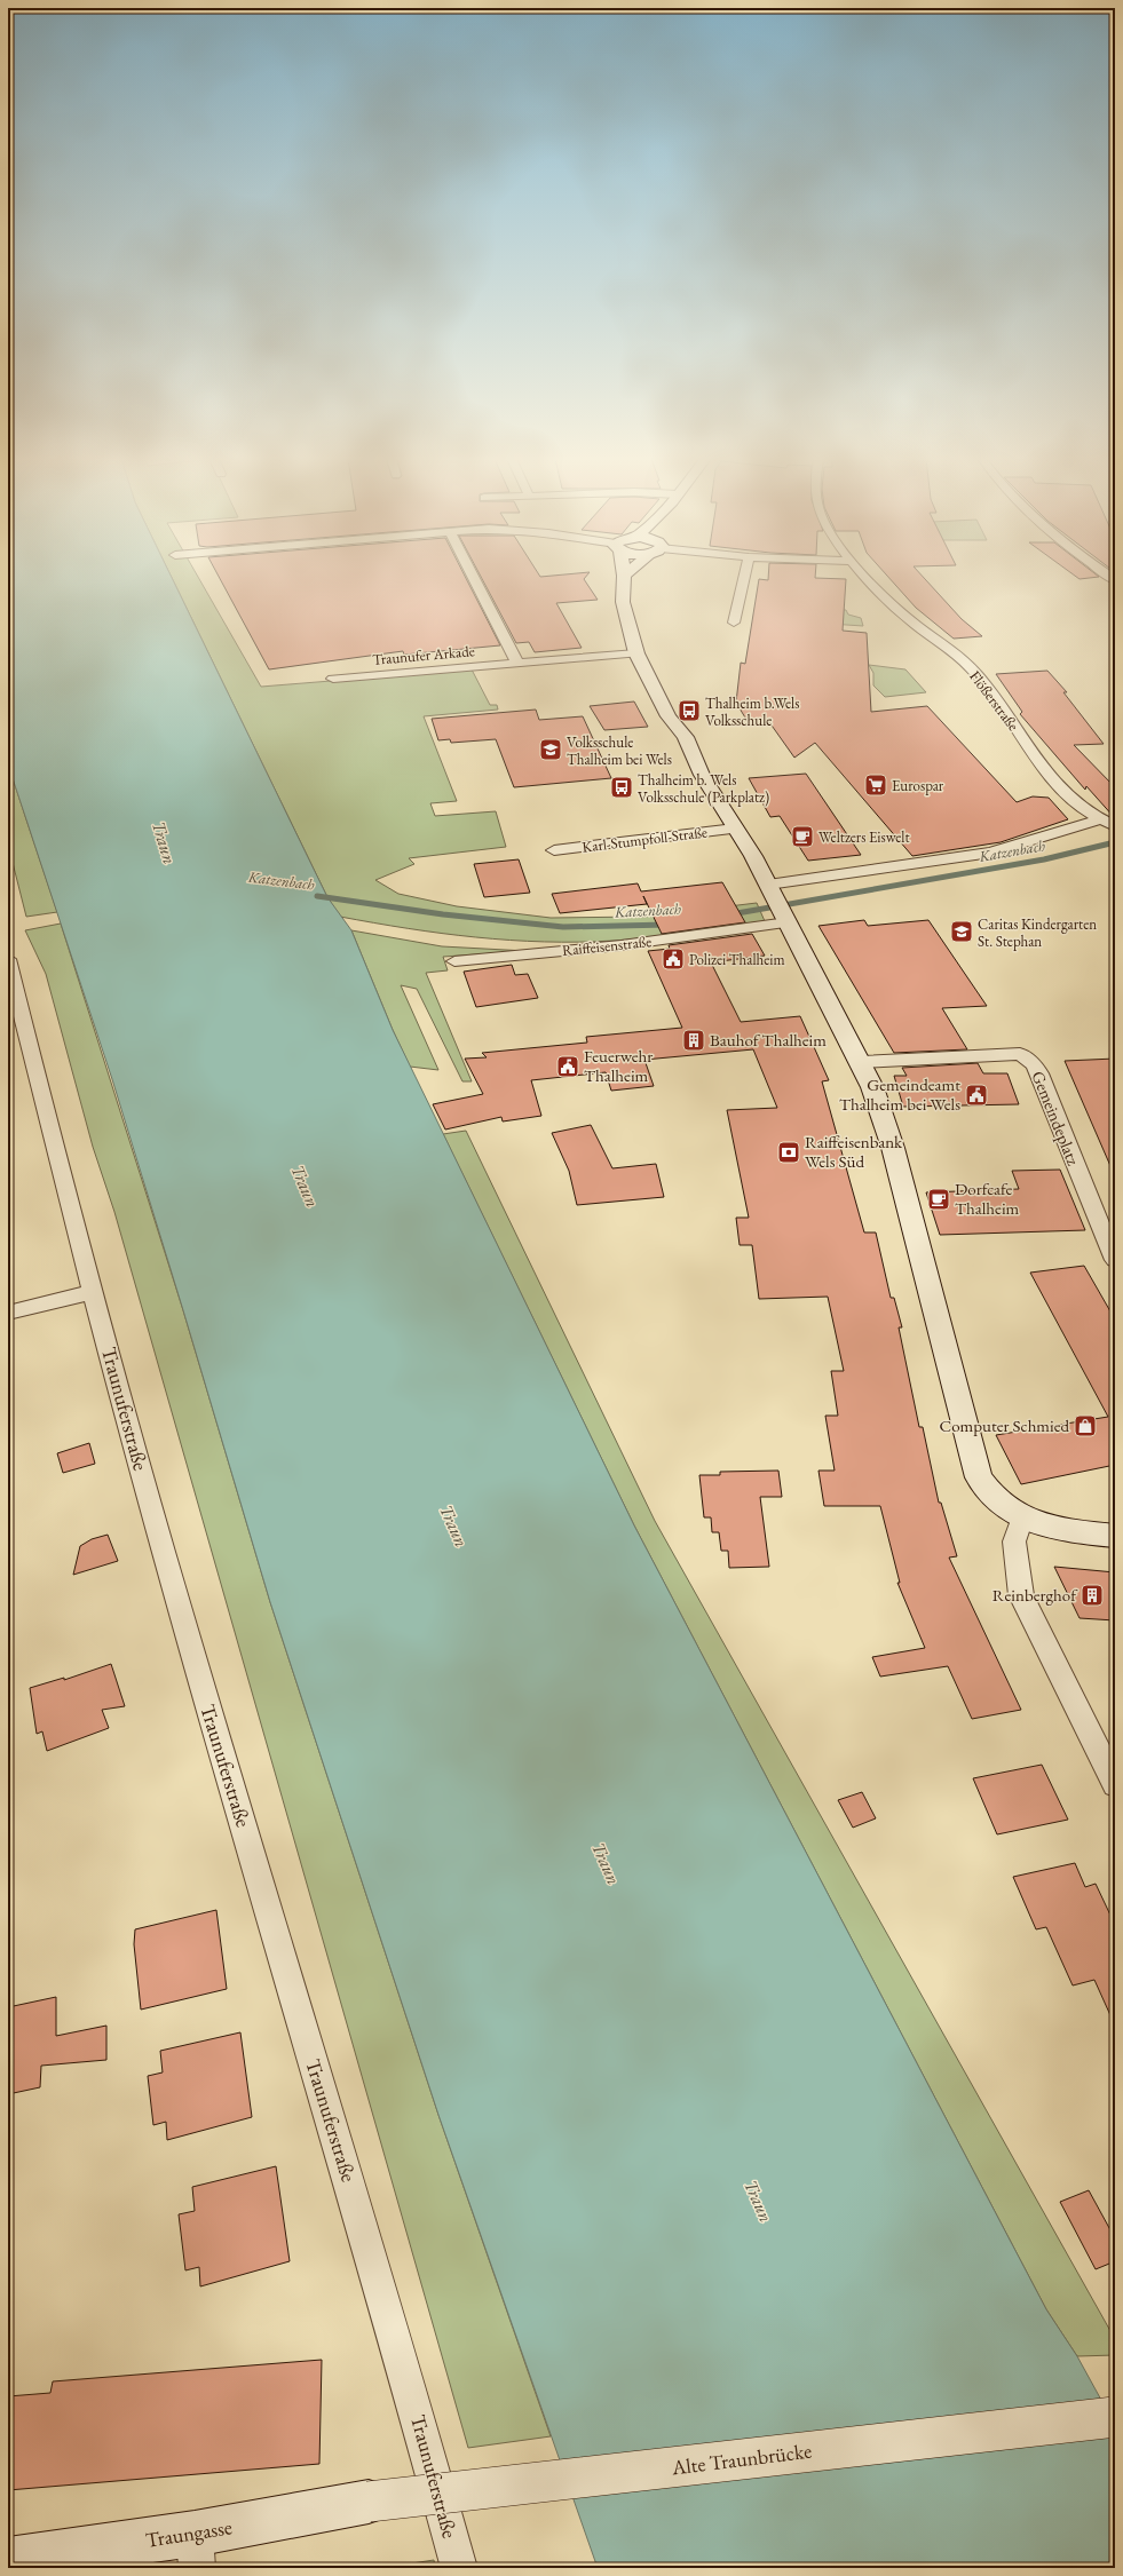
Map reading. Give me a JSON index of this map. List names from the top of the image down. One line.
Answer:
{"streets":{"main road":["Alte Traunbrücke","Traungasse"],"street":["Traunufer Arkade","Flößerstraße","Karl-Stumpfoll-Straße","Raiffeisenstraße","Gemeindeplatz","Traunuferstraße"]},"crossings":[["Alte Traunbrücke","Traungasse"]],"water":["Traun","Katzenbach"],"places":{"bus stop":["Thalheim b.Wels Volksschule","Thalheim b. Wels Volksschule (Parkplatz)"],"school or university":["Volksschule Thalheim bei Wels","Caritas Kindergarten St. Stephan"],"supermarket":["Eurospar"],"cafe":["Weltzers Eiswelt","Dorfcafe Thalheim"],"public building":["Polizei Thalheim","Feuerwehr Thalheim","Gemeindeamt Thalheim bei Wels"],"building":["Bauhof Thalheim","Reinberghof"],"bank":["Raiffeisenbank Wels Süd"],"shop":["Computer Schmied"]}}
